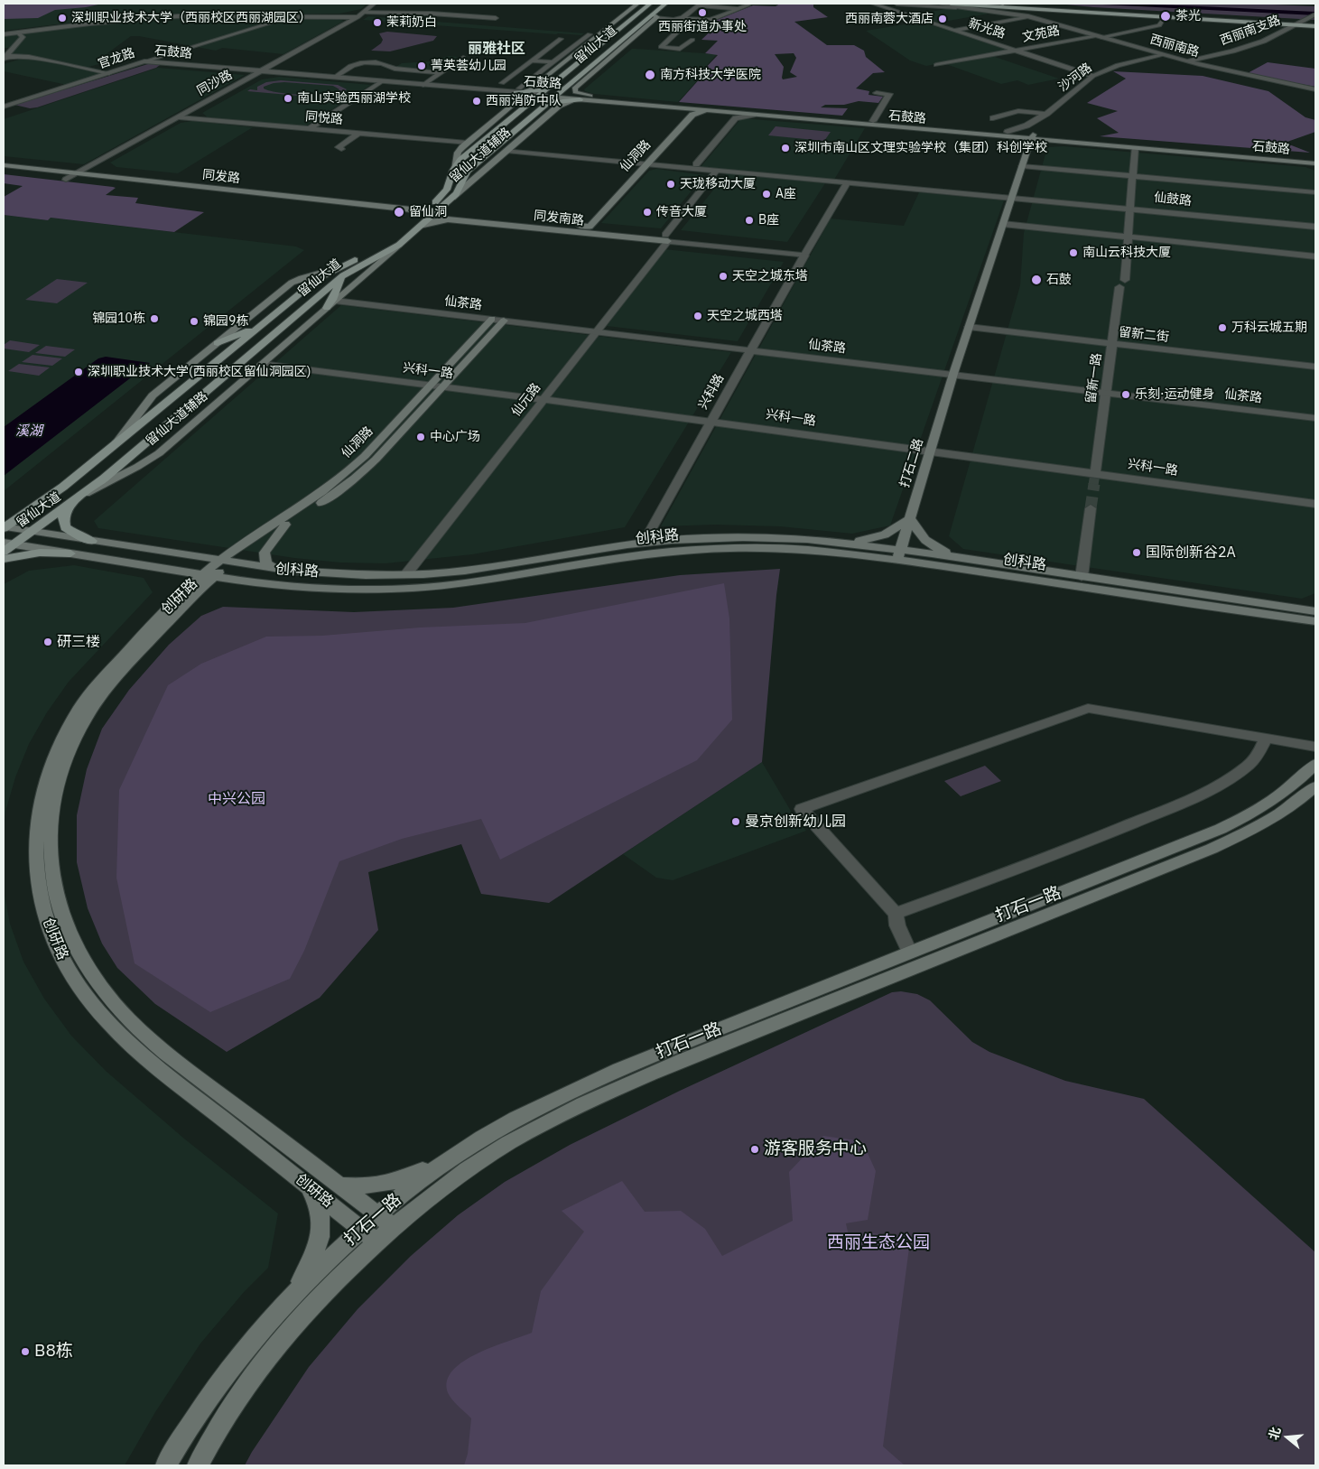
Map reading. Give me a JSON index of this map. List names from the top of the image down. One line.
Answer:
{"streets":{"main road":["留仙大道","石鼓路","留仙大道辅路","仙洞路","同发路","同发南路","打石二路","创科路","创研路","打石一路"],"street":["新光路","西丽南支路","文苑路","西丽南路","官龙路","沙河路","同沙路","同悦路","仙鼓路","仙茶路","留新二街","兴科一路","留新一路","兴科路","仙元路"]},"crossings":[["新光路","文苑路"],["新光路","沙河路"],["西丽南支路","西丽南路"],["文苑路","西丽南路"],["留仙大道","石鼓路"],["留仙大道","留仙大道辅路"],["留仙大道","同发路"],["留仙大道","创科路"],["西丽南路","沙河路"],["石鼓路","官龙路"],["石鼓路","沙河路"],["石鼓路","同沙路"],["石鼓路","留仙大道辅路"],["石鼓路","仙洞路"],["石鼓路","留新一路"],["同沙路","同悦路"],["同沙路","同发路"],["同悦路","留仙大道辅路"],["留仙大道辅路","仙鼓路"],["留仙大道辅路","仙茶路"],["留仙大道辅路","兴科一路"],["仙洞路","仙鼓路"],["仙洞路","仙茶路"],["仙洞路","兴科一路"],["仙洞路","创科路"],["仙洞路","创研路"],["仙鼓路","留新一路"],["仙鼓路","兴科路"],["仙鼓路","仙元路"],["仙鼓路","打石二路"],["同发南路","仙元路"],["仙茶路","留新一路"],["仙茶路","兴科路"],["仙茶路","仙元路"],["仙茶路","打石二路"],["留新二街","留新一路"],["留新二街","打石二路"],["兴科一路","留新一路"],["兴科一路","兴科路"],["兴科一路","仙元路"],["兴科一路","打石二路"],["兴科路","创科路"],["仙元路","创科路"],["打石二路","创科路"],["创科路","创研路"],["创研路","打石一路"]],"districts":["丽雅社区"],"water":["溪湖"],"parks":["中兴公园","西丽生态公园"],"places":["西丽街道办事处","茶光","深圳职业技术大学（西丽校区西丽湖园区）","西丽南蓉大酒店","茉莉奶白","菁英荟幼儿园","南方科技大学医院","南山实验西丽湖学校","西丽消防中队","深圳市南山区文理实验学校（集团）科创学校","天珑移动大厦","A座","留仙洞","传音大厦","B座","南山云科技大厦","天空之城东塔","石鼓","天空之城西塔","锦园10栋","锦园9栋","万科云城五期","深圳职业技术大学(西丽校区留仙洞园区)","乐刻·运动健身","中心广场","国际创新谷2A","研三楼","曼京创新幼儿园","游客服务中心","B8栋"],"north":"left"}
